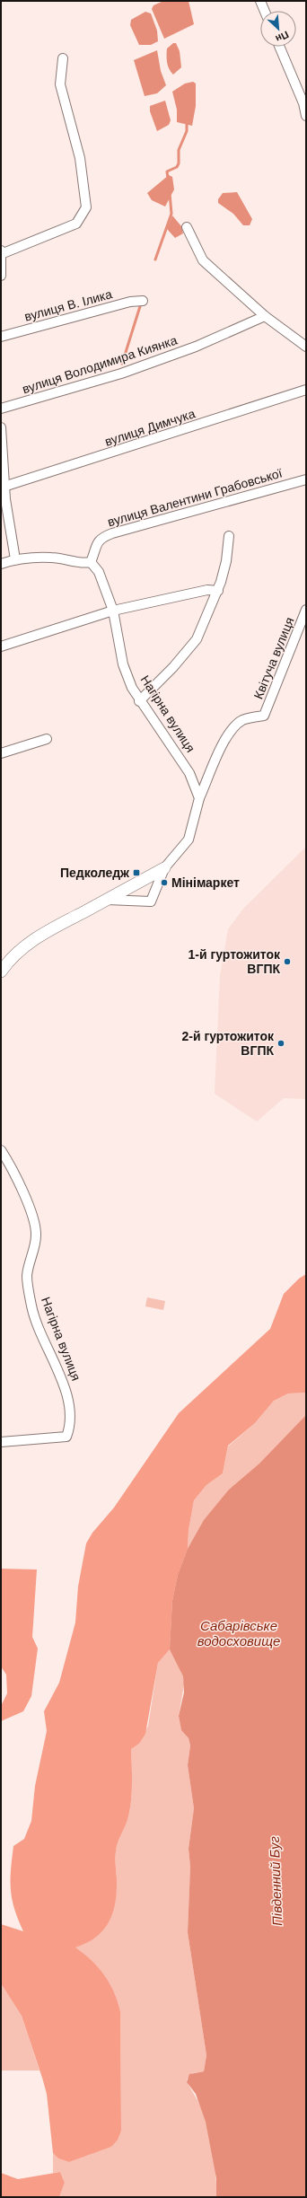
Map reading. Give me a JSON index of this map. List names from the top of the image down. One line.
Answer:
{"streets":{"street":["вулиця В. Ілика","вулиця Володимира Киянка","вулиця Димчука","вулиця Валентини Грабовської","Квітуча вулиця","Нагірна вулиця"]},"crossings":[["вулиця Валентини Грабовської","Нагірна вулиця"],["Квітуча вулиця","Нагірна вулиця"]],"water":["Сабарівське водосховище","Південний Буг"],"places":{"transit":["Педколедж"],"other":["Мінімаркет","1-й гуртожиток ВГПК","2-й гуртожиток ВГПК"]},"north":"bottom right"}
